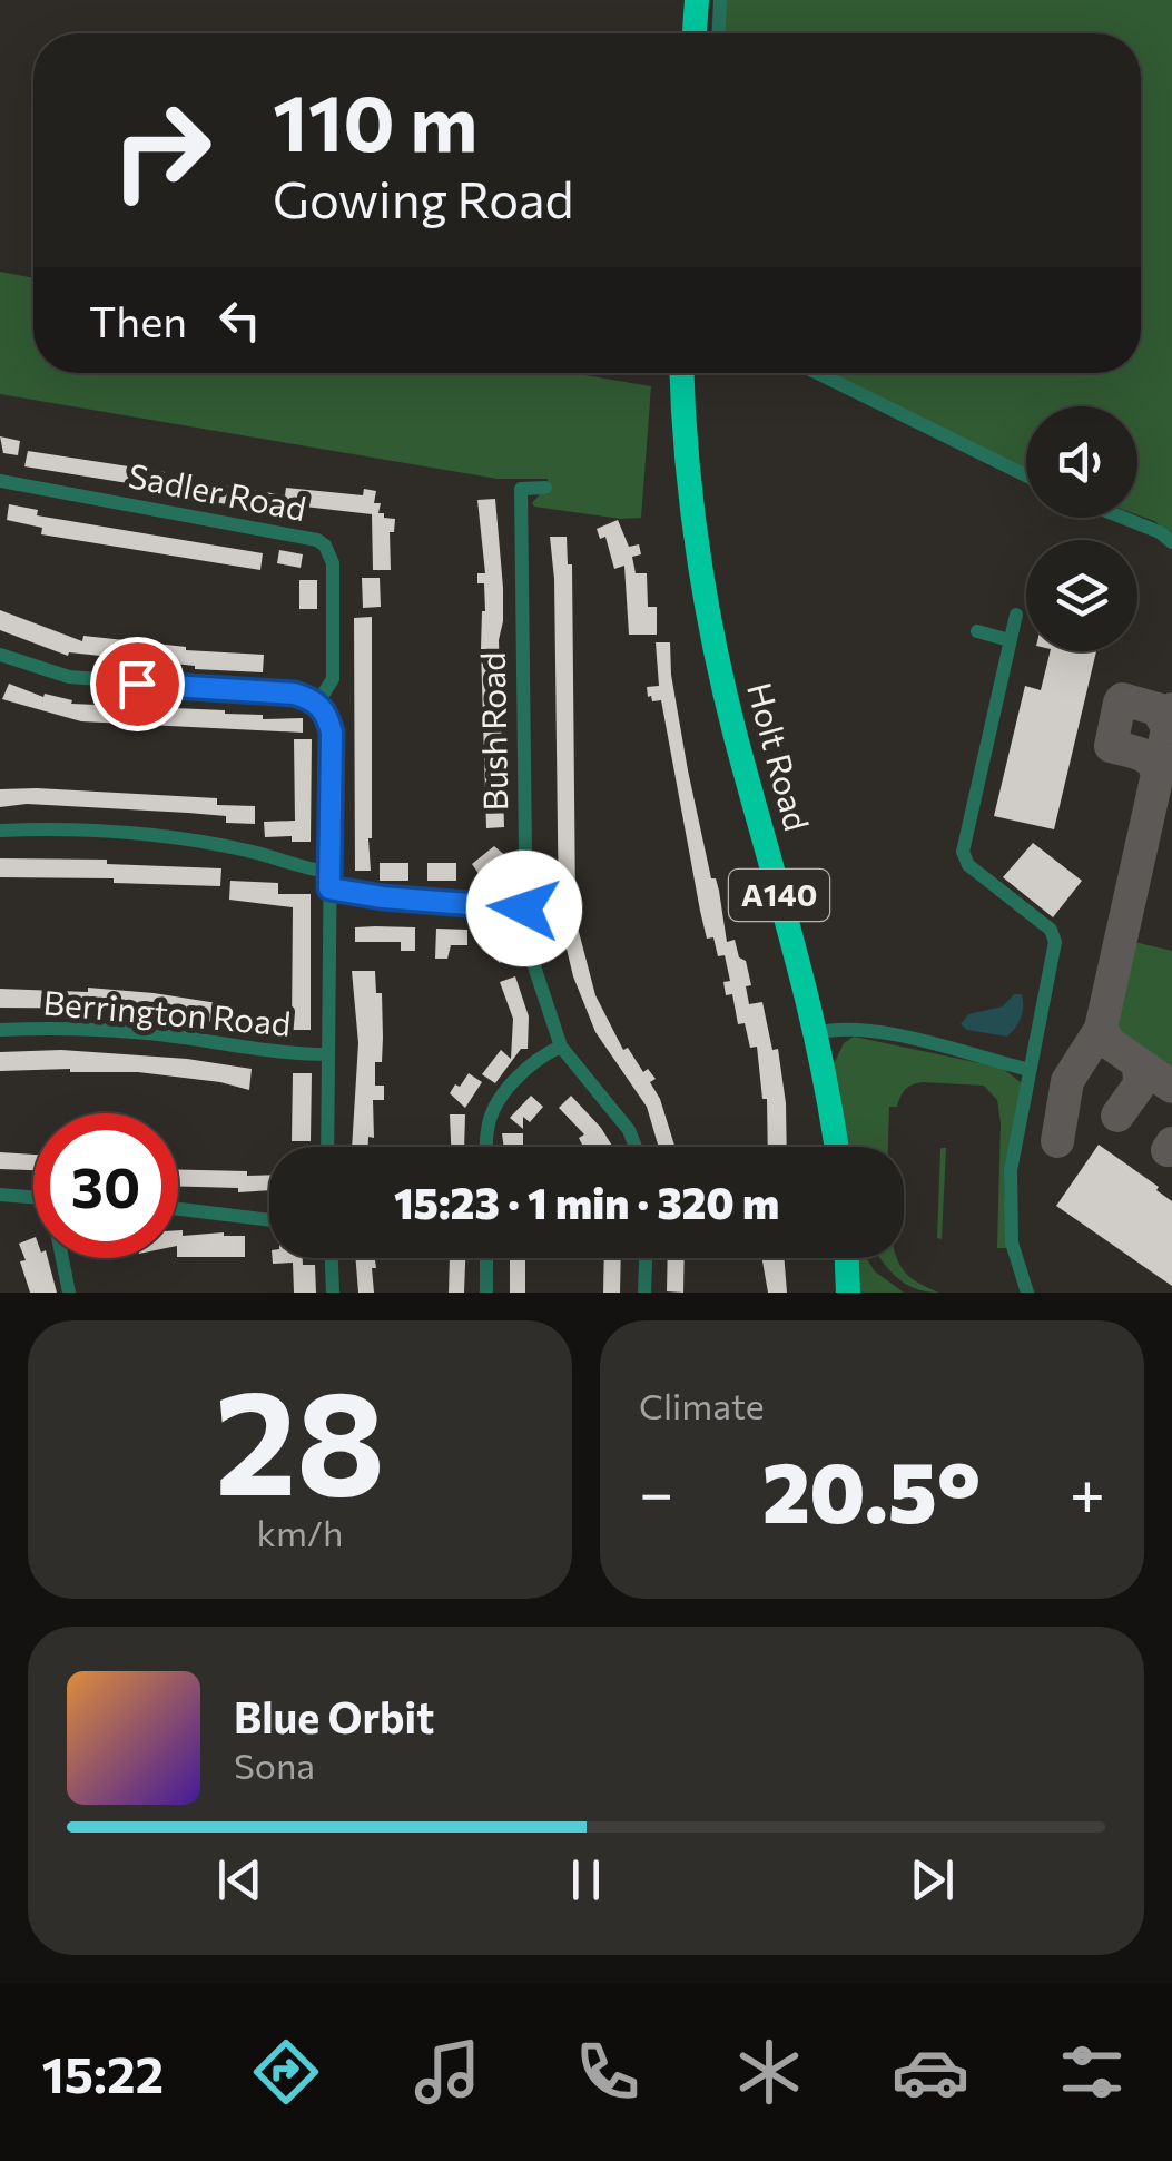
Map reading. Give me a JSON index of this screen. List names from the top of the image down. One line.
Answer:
{"streets":{"highway":["Holt Road","A140"],"street":["Sadler Road","Bush Road","Berrington Road"]},"page":{"turn":["110 m","Gowing Road"],"then":"Then","limit":"30","trip":"15:23 · 1 min · 320 m","tile":[["28","km/h"],"Climate"],"heat":["−","20.5°","+"],"song":["Blue Orbit","Sona"],"tabs":"15:22"}}
